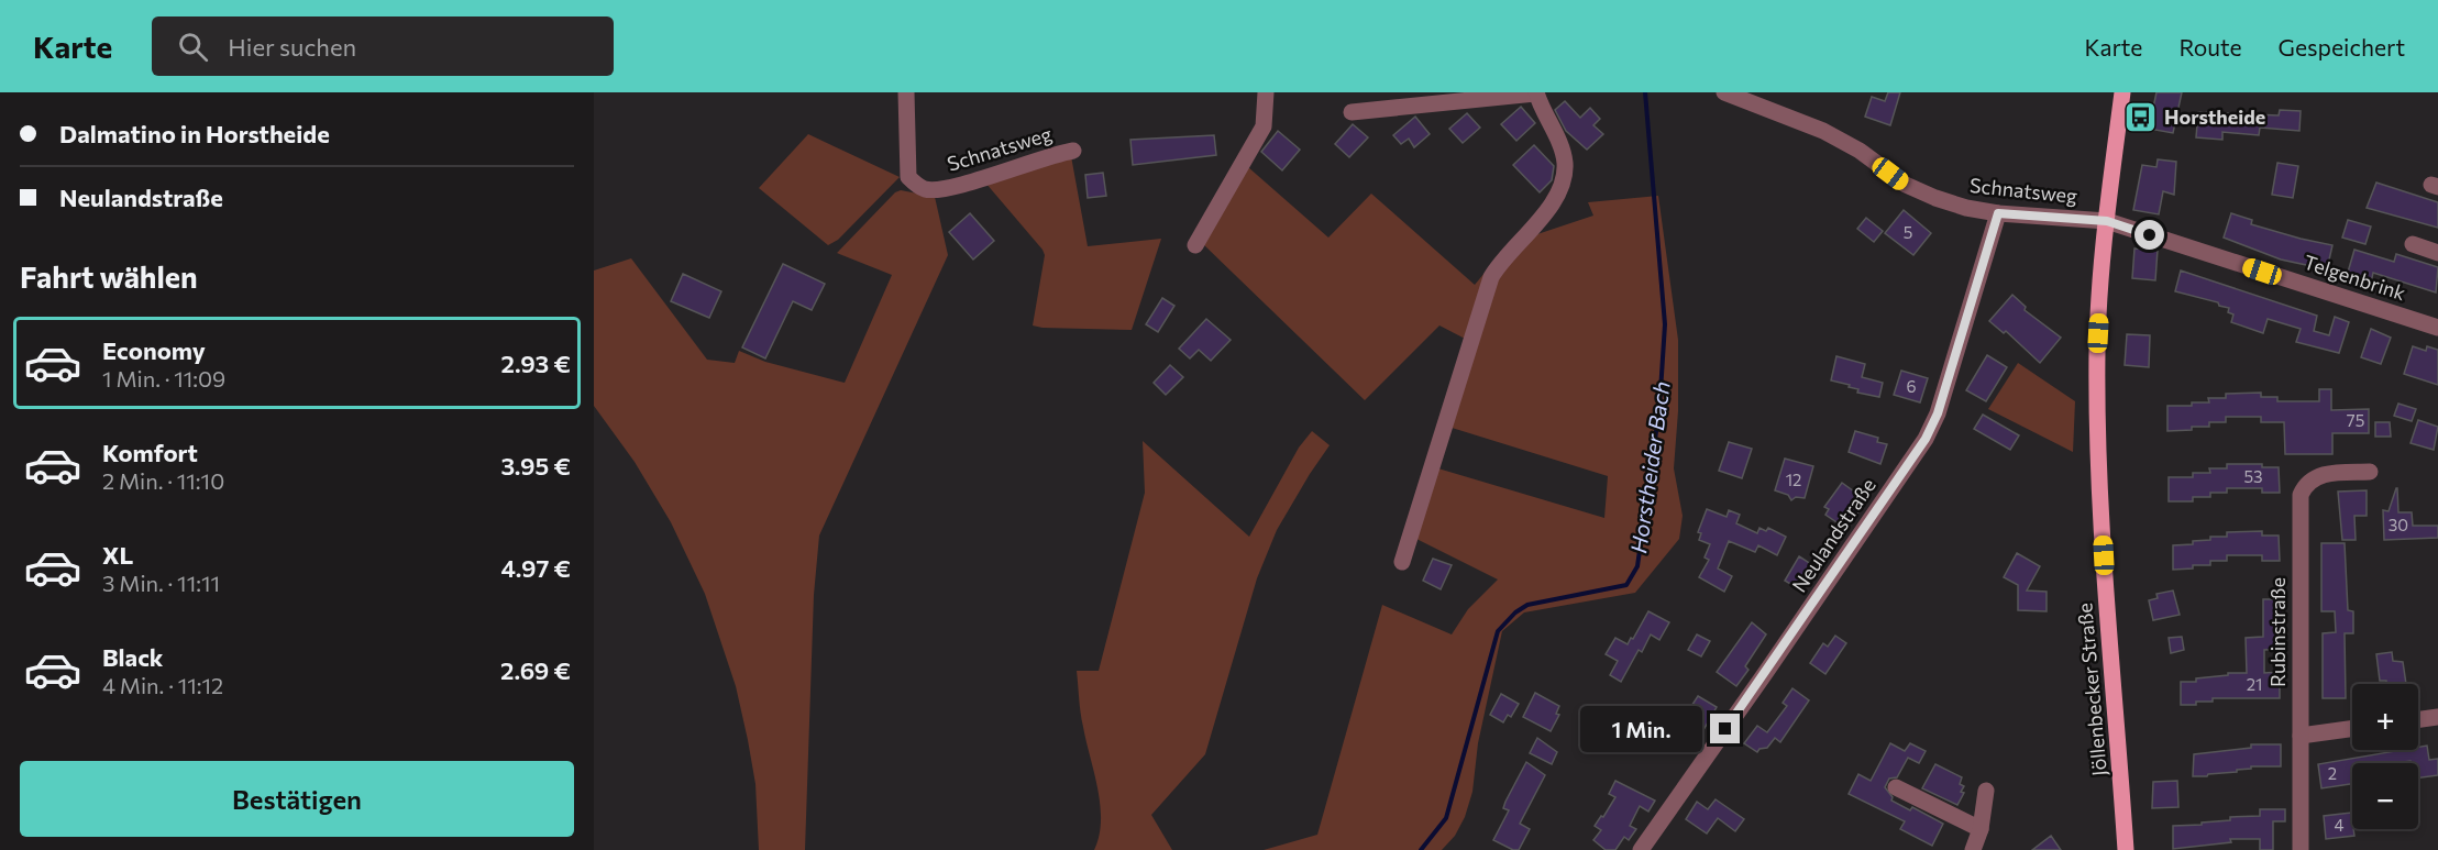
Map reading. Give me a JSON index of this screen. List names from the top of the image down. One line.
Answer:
{"streets":{"main road":["Jöllenbecker Straße"],"street":["Schnatsweg","Telgenbrink","Neulandstraße","Rubinstraße"]},"crossings":[["Schnatsweg","Telgenbrink"],["Schnatsweg","Neulandstraße"],["Schnatsweg","Jöllenbecker Straße"],["Telgenbrink","Jöllenbecker Straße"]],"water":["Horstheider Bach"],"places":{"bus stop":["Horstheide"]},"house_numbers":["5","6","75","53","12","30","21","2","4"],"page":{"header":"Karte","search":"Hier suchen","nav":["Karte","Route","Gespeichert"],"banner":["Dalmatino in Horstheide","Neulandstraße"],"heading":"Fahrt wählen","list":[{"name":"Economy","note":"1 Min. · 11:09","value":"2.93 €"},{"name":"Komfort","note":"2 Min. · 11:10","value":"3.95 €"},{"name":"XL","note":"3 Min. · 11:11","value":"4.97 €"},{"name":"Black","note":"4 Min. · 11:12","value":"2.69 €"}],"map_buttons":["+","−"],"bubble":"1 Min.","buttons":"Bestätigen"}}
